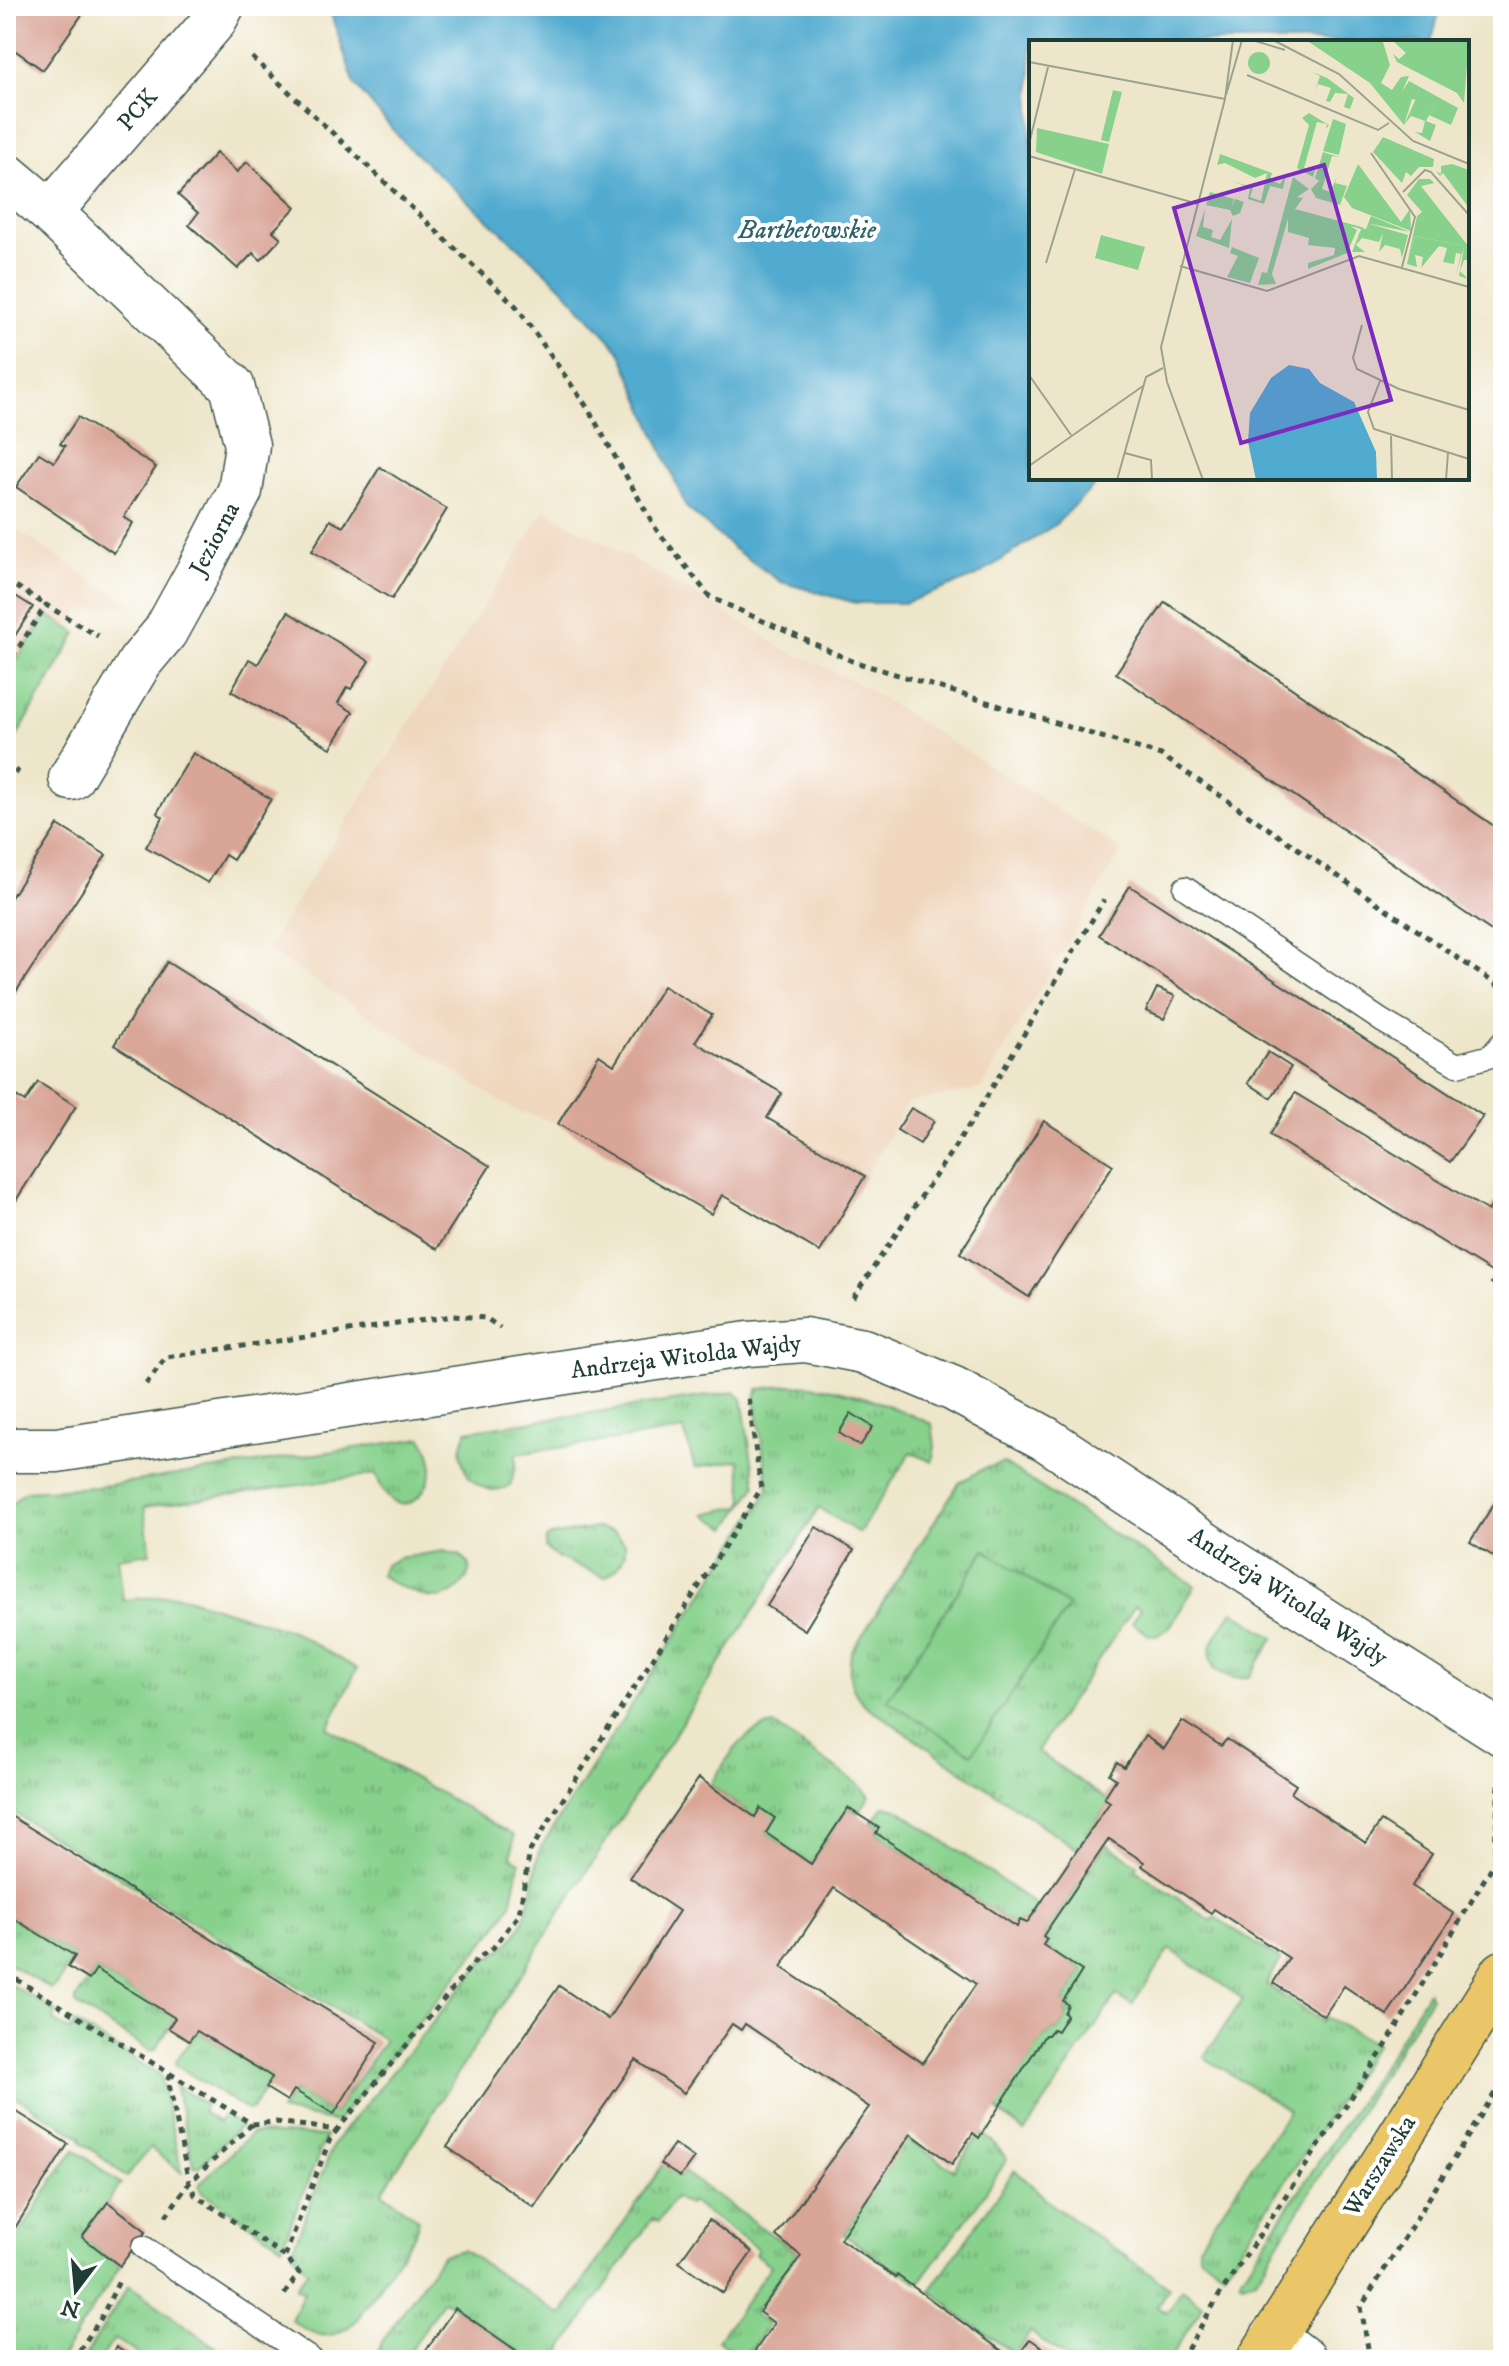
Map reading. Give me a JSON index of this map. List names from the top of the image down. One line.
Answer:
{"streets":{"main road":["Warszawska"],"street":["PCK","Jeziorna","Andrzeja Witolda Wajdy"]},"crossings":[["PCK","Jeziorna"]],"water":["Bartbetowskie"],"north":"bottom"}
